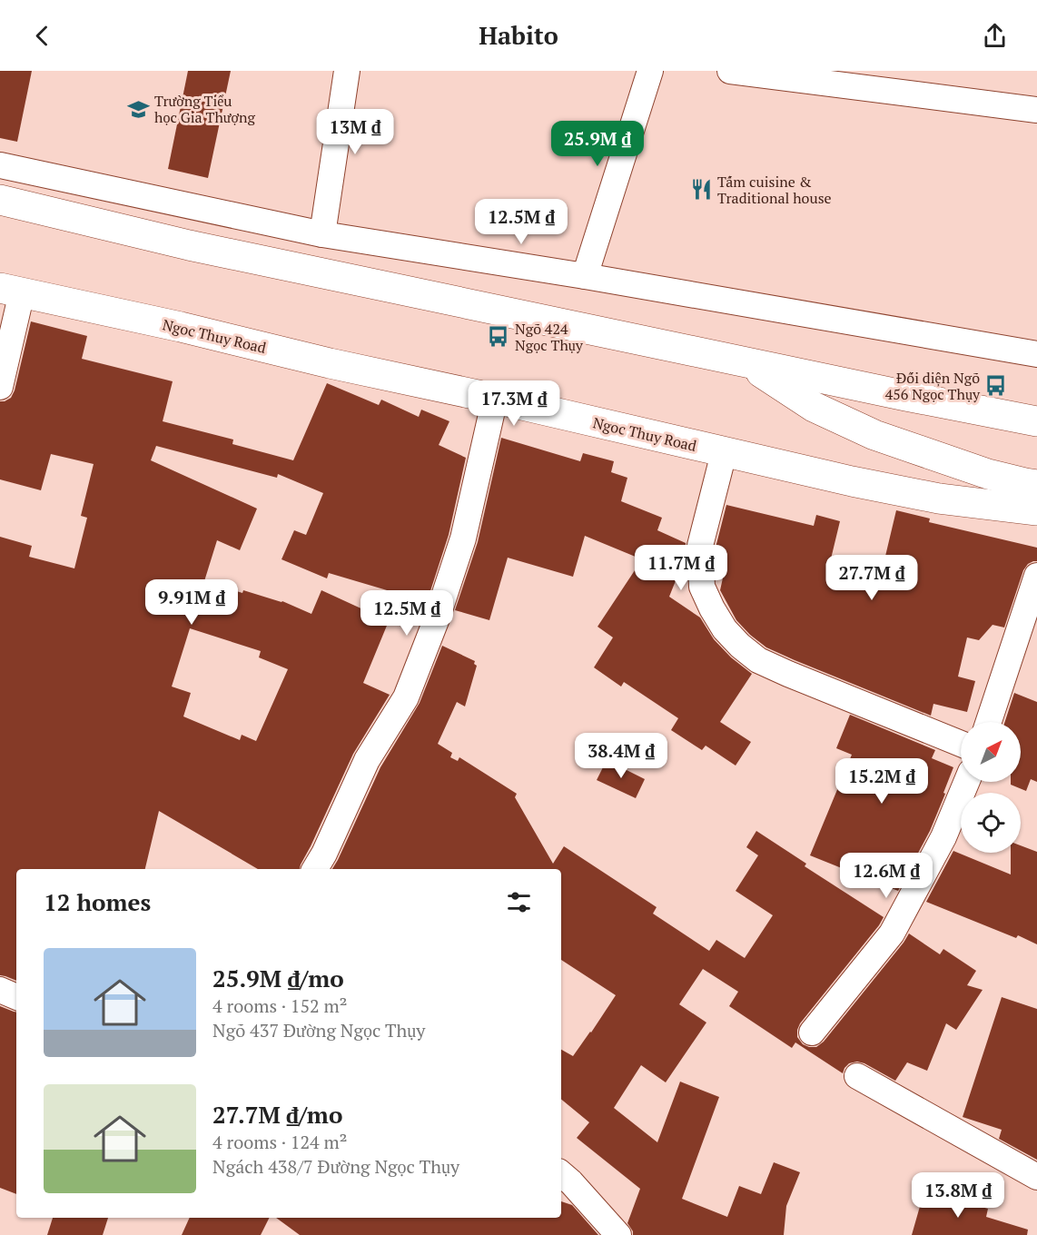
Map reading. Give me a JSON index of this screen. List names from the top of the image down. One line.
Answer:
{"streets":{"main road":["Ngoc Thuy Road"]},"places":{"school or university":["Trường Tiểu học Gia Thượng"],"restaurant":["Tấm cuisine & Traditional house"],"bus stop":["Ngõ 424 Ngọc Thụy","Đối diện Ngõ 456 Ngọc Thụy"]},"north":"top right","page":{"header":"Habito","price":["13M ₫","25.9M ₫","12.5M ₫","17.3M ₫","11.7M ₫","27.7M ₫","9.91M ₫","12.5M ₫","38.4M ₫","15.2M ₫","12.6M ₫","13.8M ₫"],"heading":"12 homes","list":[{"name":"25.9M ₫/mo","note":"4 rooms · 152 m² · Ngõ 437 Đường Ngọc Thụy"},{"name":"27.7M ₫/mo","note":"4 rooms · 124 m² · Ngách 438/7 Đường Ngọc Thụy"}]}}
